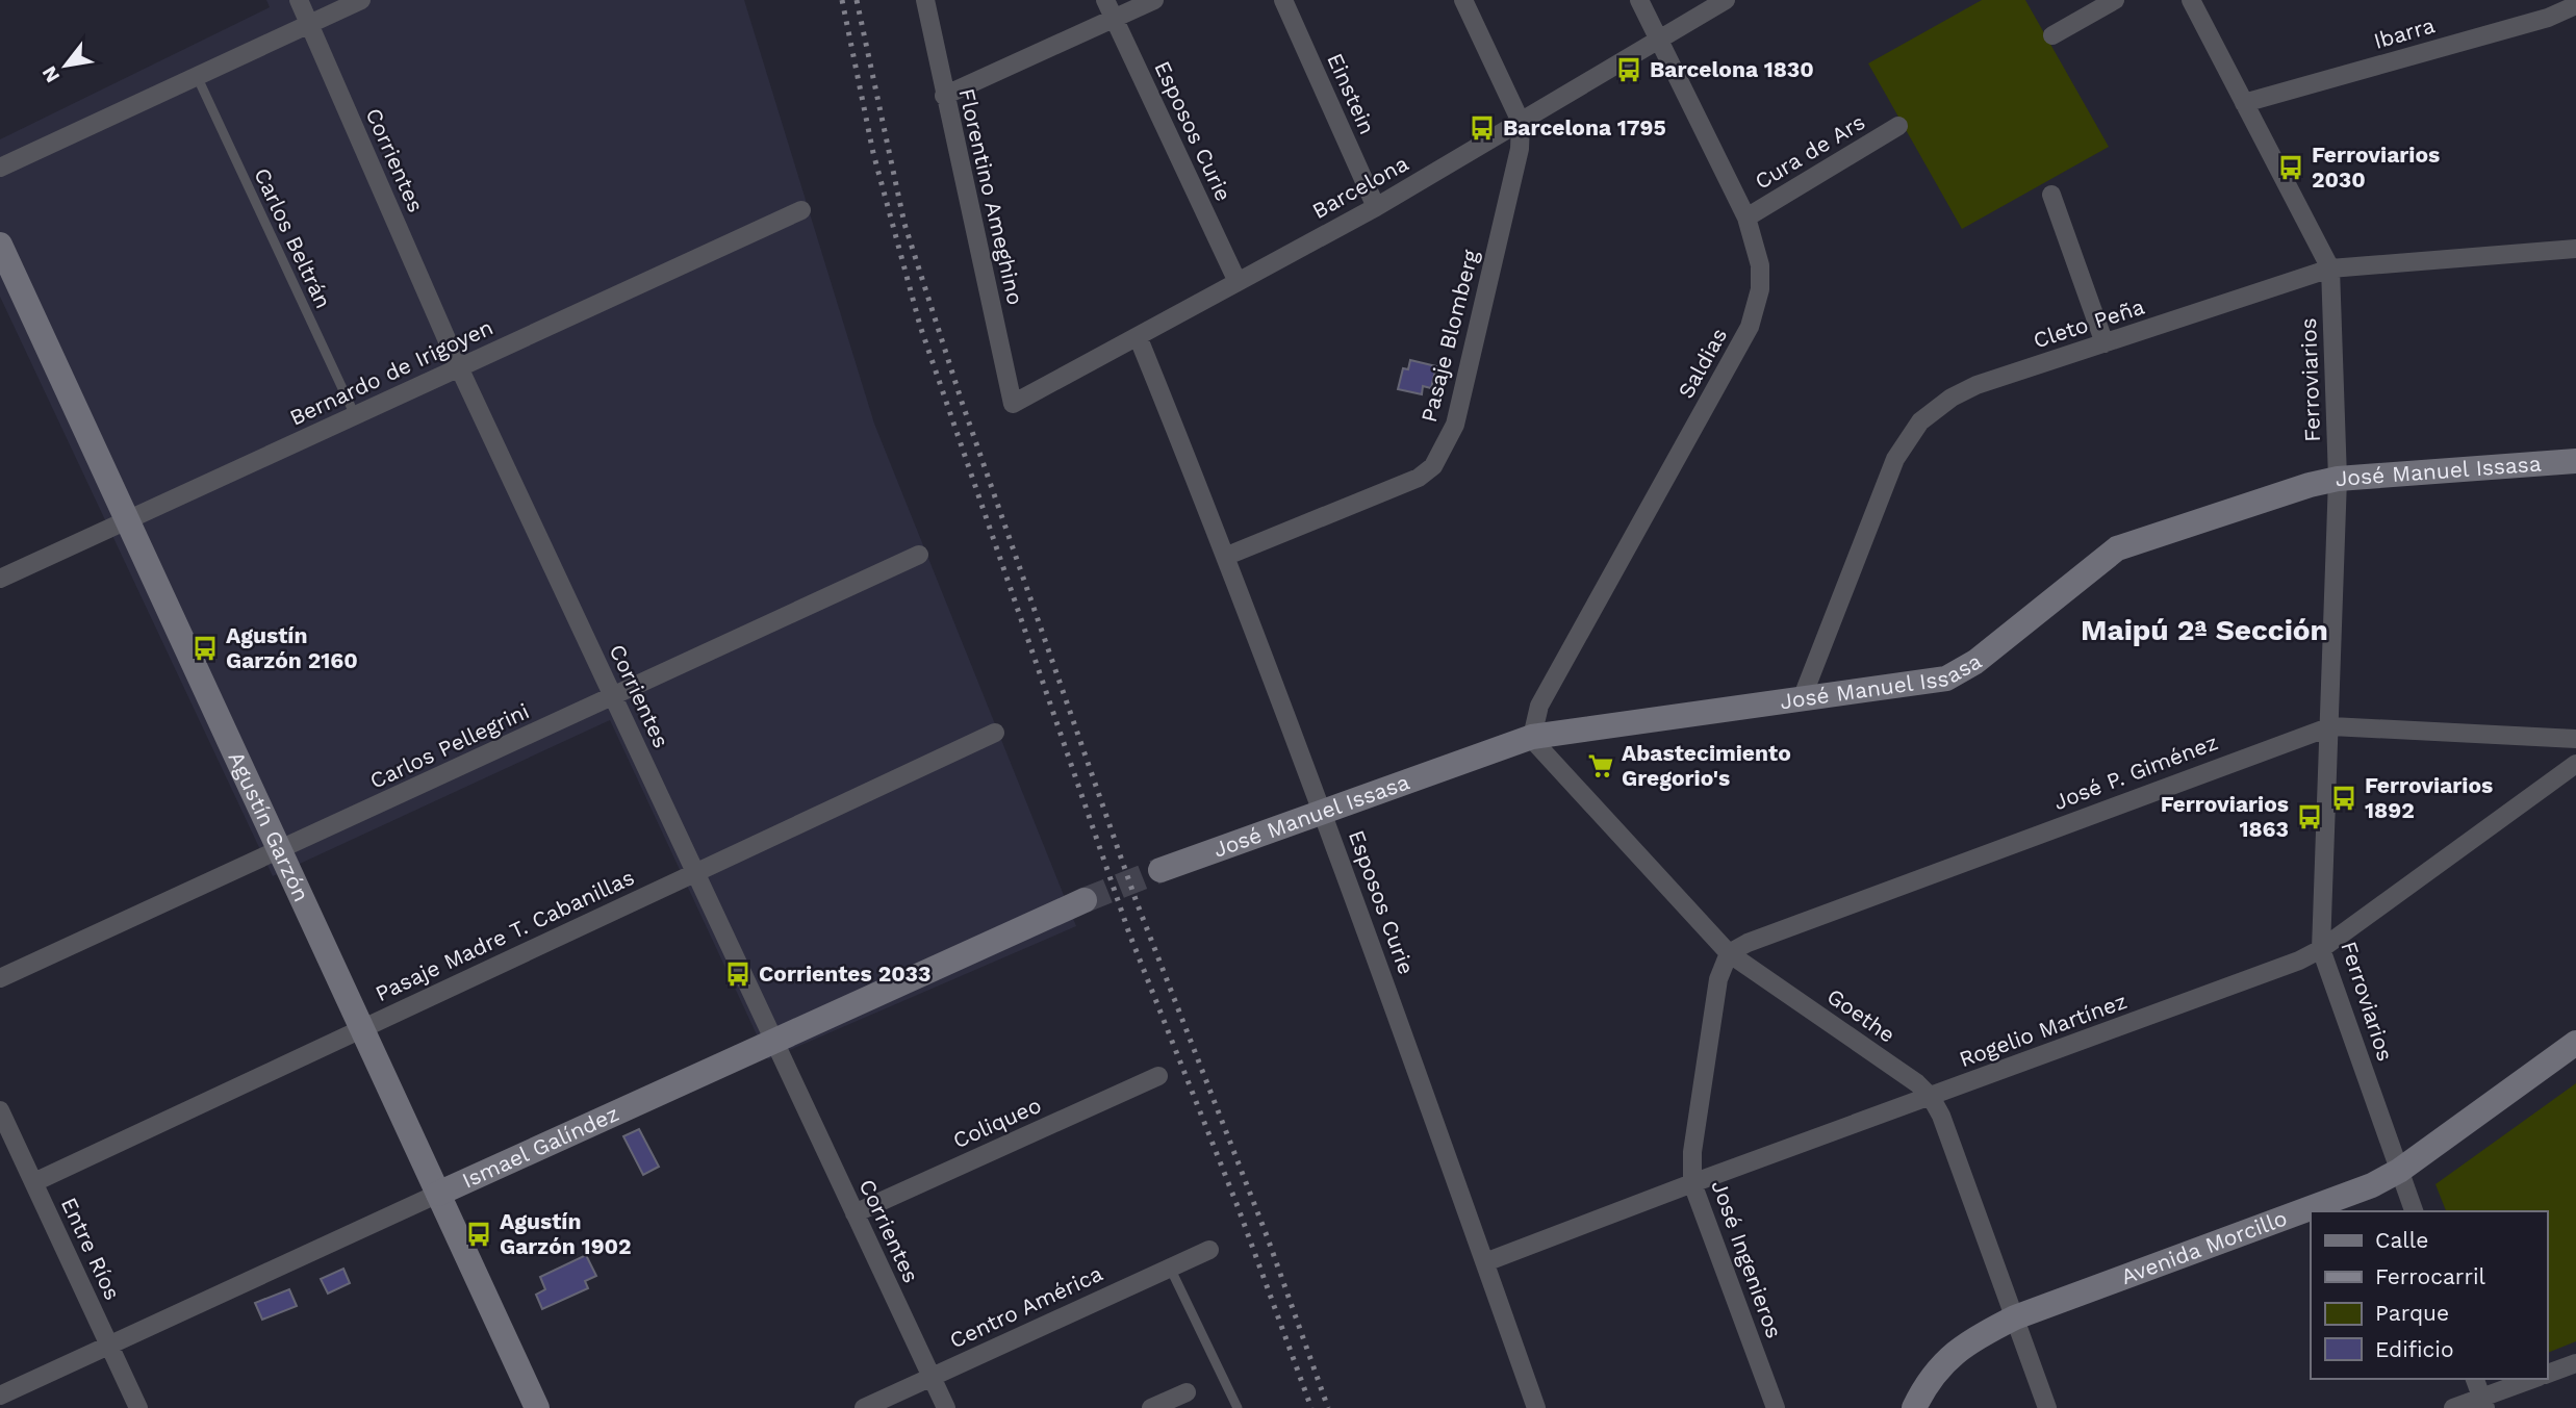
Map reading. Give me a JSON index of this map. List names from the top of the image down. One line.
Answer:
{"streets":{"main road":["José Manuel Issasa","Agustín Garzón","Ismael Galíndez","Avenida Morcillo"],"street":["Ibarra","Einstein","Esposos Curie","Cura de Ars","Corrientes","Barcelona","Florentino Ameghino","Cleto Peña","Pasaje Blomberg","Saldias","Bernardo de Irigoyen","Ferroviarios","Carlos Pellegrini","José P. Giménez","Pasaje Madre T. Cabanillas","Goethe","Rogelio Martínez","Coliqueo","Entre Ríos","José Ingenieros","Centro América"],"lane":["Carlos Beltrán"]},"crossings":[["Ibarra","Ferroviarios"],["Einstein","Barcelona"],["Esposos Curie","Barcelona"],["Esposos Curie","Pasaje Blomberg"],["Esposos Curie","José Manuel Issasa"],["Esposos Curie","Rogelio Martínez"],["Cura de Ars","Saldias"],["Corrientes","Bernardo de Irigoyen"],["Corrientes","Carlos Pellegrini"],["Corrientes","Pasaje Madre T. Cabanillas"],["Corrientes","Coliqueo"],["Corrientes","Ismael Galíndez"],["Corrientes","Centro América"],["Barcelona","Florentino Ameghino"],["Barcelona","Pasaje Blomberg"],["Barcelona","Saldias"],["Carlos Beltrán","Bernardo de Irigoyen"],["Cleto Peña","Ferroviarios"],["Cleto Peña","José Manuel Issasa"],["Saldias","José Manuel Issasa"],["Saldias","Goethe"],["Bernardo de Irigoyen","Agustín Garzón"],["Ferroviarios","José Manuel Issasa"],["Ferroviarios","José P. Giménez"],["Ferroviarios","Rogelio Martínez"],["Ferroviarios","Avenida Morcillo"],["José Manuel Issasa","Goethe"],["Carlos Pellegrini","Agustín Garzón"],["José P. Giménez","Goethe"],["José P. Giménez","José Ingenieros"],["Agustín Garzón","Pasaje Madre T. Cabanillas"],["Agustín Garzón","Ismael Galíndez"],["Pasaje Madre T. Cabanillas","Entre Ríos"],["Goethe","Rogelio Martínez"],["Goethe","Avenida Morcillo"],["Goethe","José Ingenieros"],["Rogelio Martínez","José Ingenieros"],["Ismael Galíndez","Entre Ríos"]],"districts":["Maipú 2ª Sección"],"places":{"bus stop":["Barcelona 1830","Barcelona 1795","Ferroviarios 2030","Agustín Garzón 2160","Ferroviarios 1892","Ferroviarios 1863","Corrientes 2033","Agustín Garzón 1902"],"supermarket":["Abastecimiento Gregorio's"]},"legend":["Calle","Ferrocarril","Parque","Edificio"],"north":"bottom left"}
